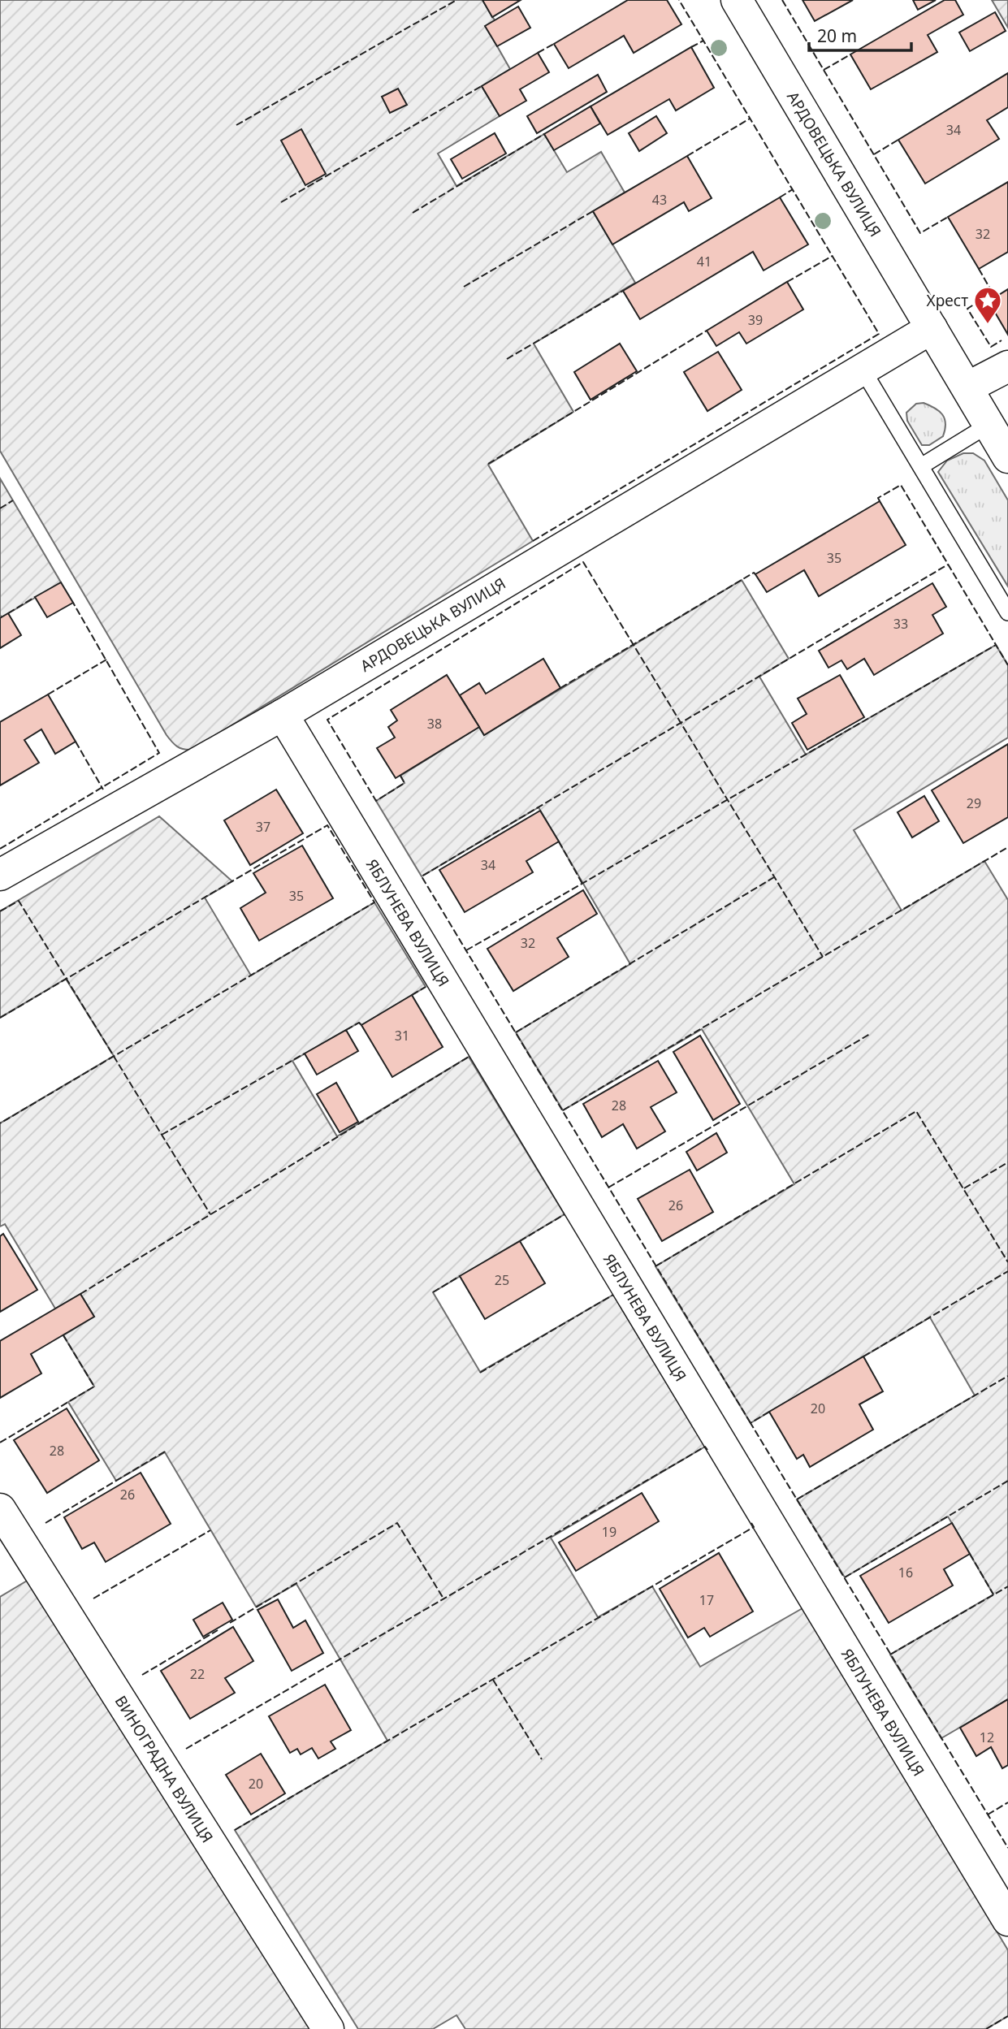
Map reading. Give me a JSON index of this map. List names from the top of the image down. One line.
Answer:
{"streets":{"main road":["АРДОВЕЦЬКА ВУЛИЦЯ","ЯБЛУНЕВА ВУЛИЦЯ","ВИНОГРАДНА ВУЛИЦЯ"]},"crossings":[["АРДОВЕЦЬКА ВУЛИЦЯ","ЯБЛУНЕВА ВУЛИЦЯ"]],"places":{"place":["Хрест"]},"house_numbers":["34","43","32","41","39","35","33","38","29","37","34","35","32","31","28","26","25","20","28","26","19","16","17","22","12","20"],"scale_bar":"20 m"}
